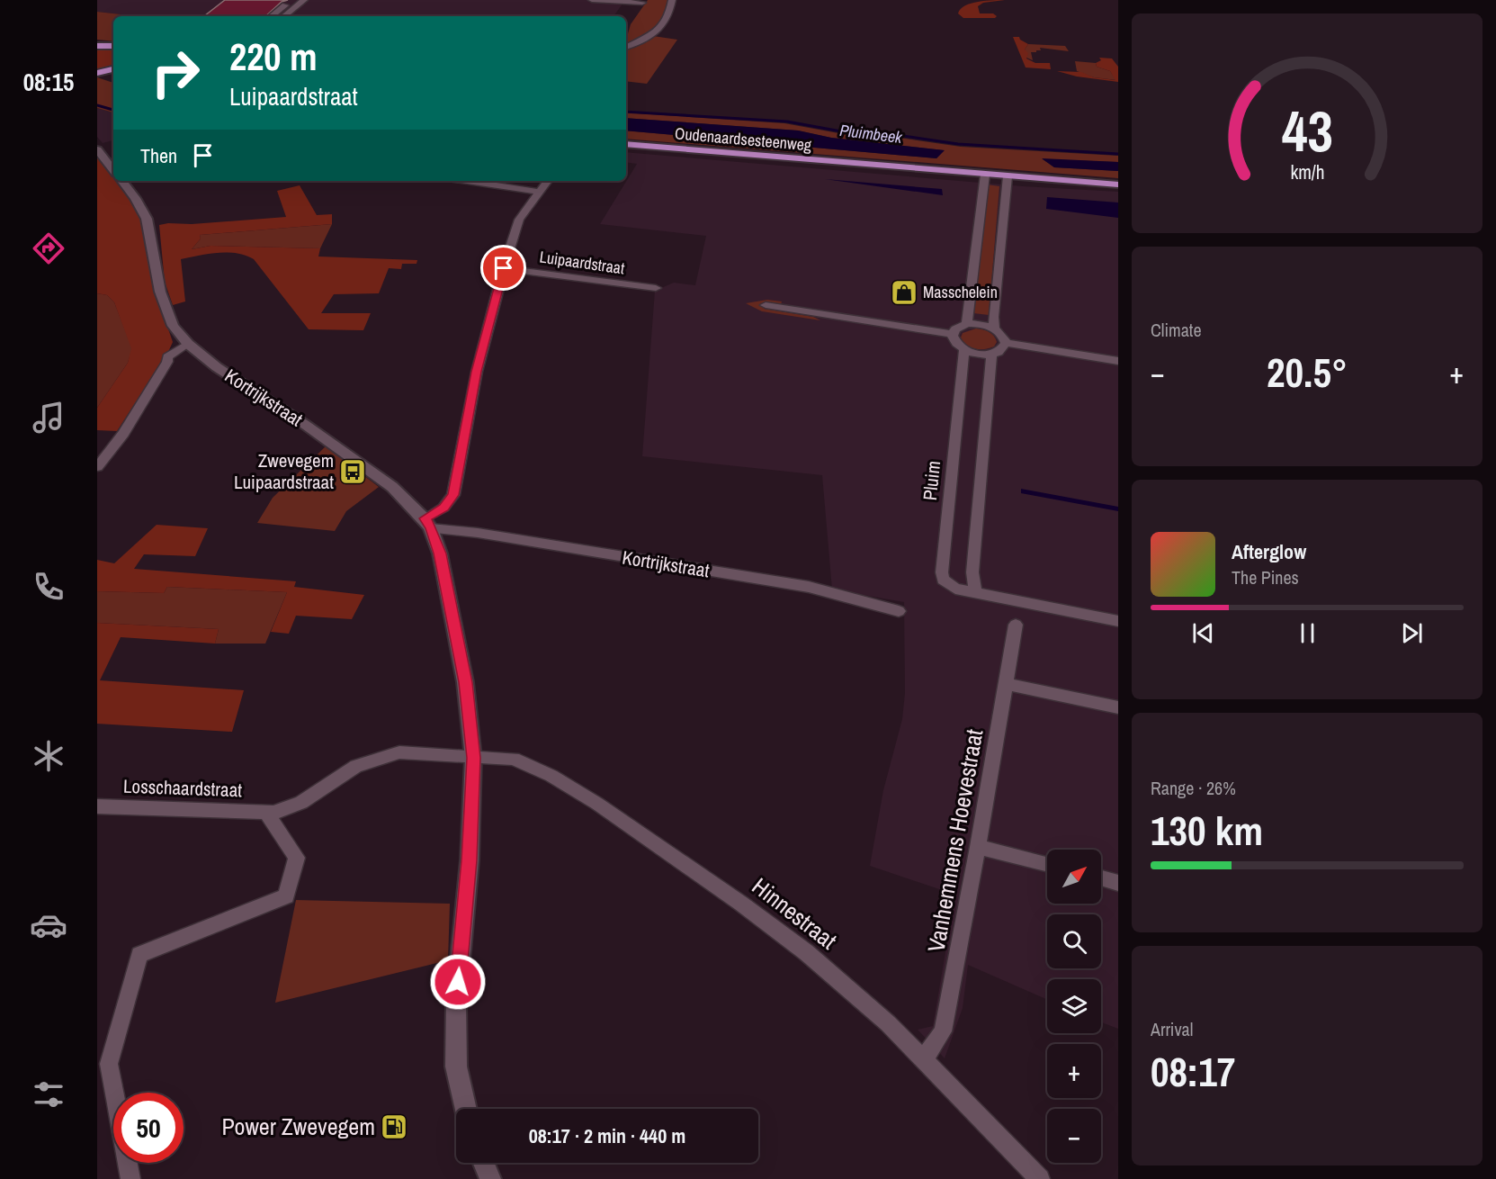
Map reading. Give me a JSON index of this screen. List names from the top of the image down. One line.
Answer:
{"streets":{"main road":["Oudenaardsesteenweg","Kortrijkstraat"],"street":["Luipaardstraat","Pluim","Losschaardstraat","Vanhemmens Hoevestraat","Hinnestraat"]},"crossings":[["Kortrijkstraat","Losschaardstraat"],["Kortrijkstraat","Hinnestraat"],["Losschaardstraat","Hinnestraat"],["Vanhemmens Hoevestraat","Hinnestraat"]],"water":["Pluimbeek"],"places":{"shop":["Masschelein"],"bus stop":["Zwevegem Luipaardstraat"],"fuel station":["Power Zwevegem"]},"north":"top right","page":{"tabs":"08:15","turn":["220 m","Luipaardstraat"],"then":"Then","tile":["Climate",["Range · 26%","130 km"],["Arrival","08:17"]],"heat":["−","20.5°","+"],"song":["Afterglow","The Pines"],"map_buttons":["+","−"],"limit":"50","trip":"08:17 · 2 min · 440 m","gauge":["43","km/h"]}}
